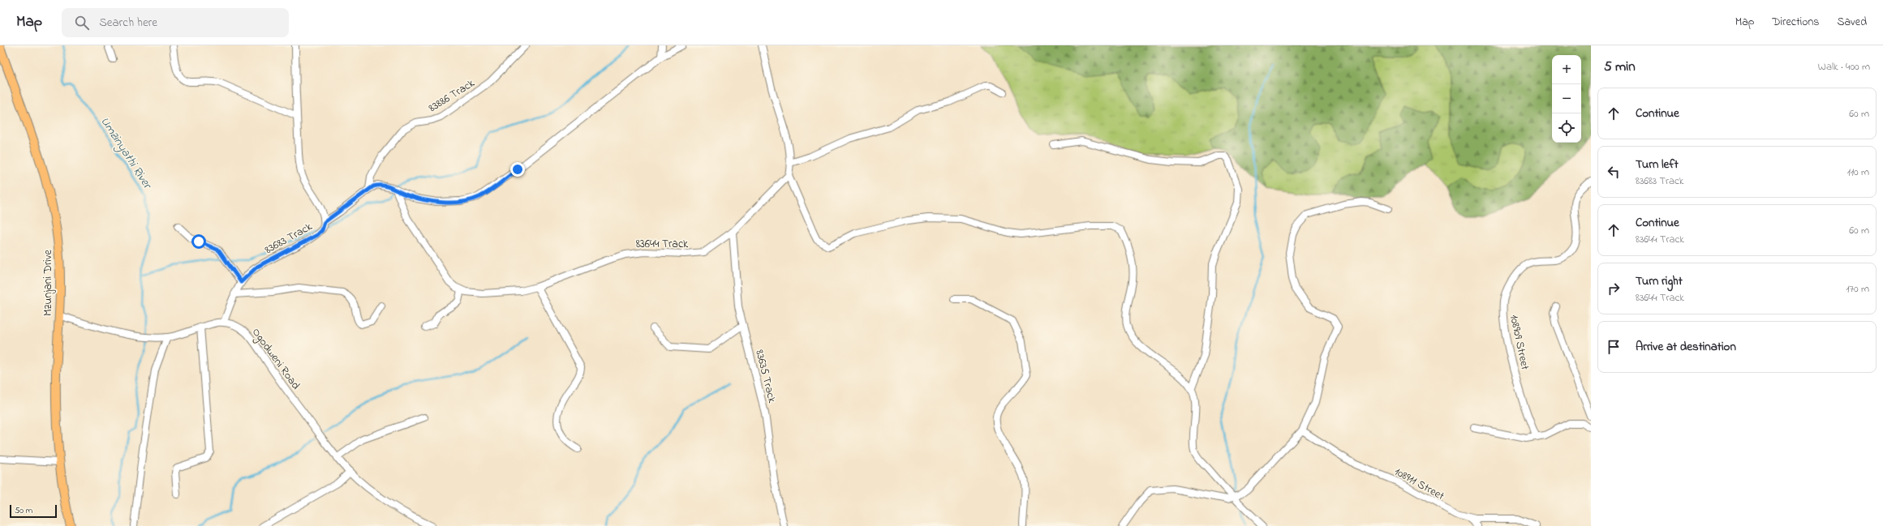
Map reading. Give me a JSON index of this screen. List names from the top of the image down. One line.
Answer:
{"streets":{"main road":["Mzunjani Drive"],"street":["83886 Track","83683 Track","83644 Track","108909 Street","Ogodweni Road","83635 Track","108911 Street"]},"crossings":[["83683 Track","Ogodweni Road"],["83644 Track","83635 Track"]],"water":["Umzinyathi River"],"scale_bar":"50 m","page":{"header":"Map","search":"Search here","nav":["Map","Directions","Saved"],"heading":["5 min","Walk · 400 m"],"map_buttons":["+","−"],"list":[["Continue","60 m"],["Turn left","83683 Track","110 m"],["Continue","83644 Track","60 m"],["Turn right","83644 Track","170 m"],"Arrive at destination"],"scale":"50 m"}}
